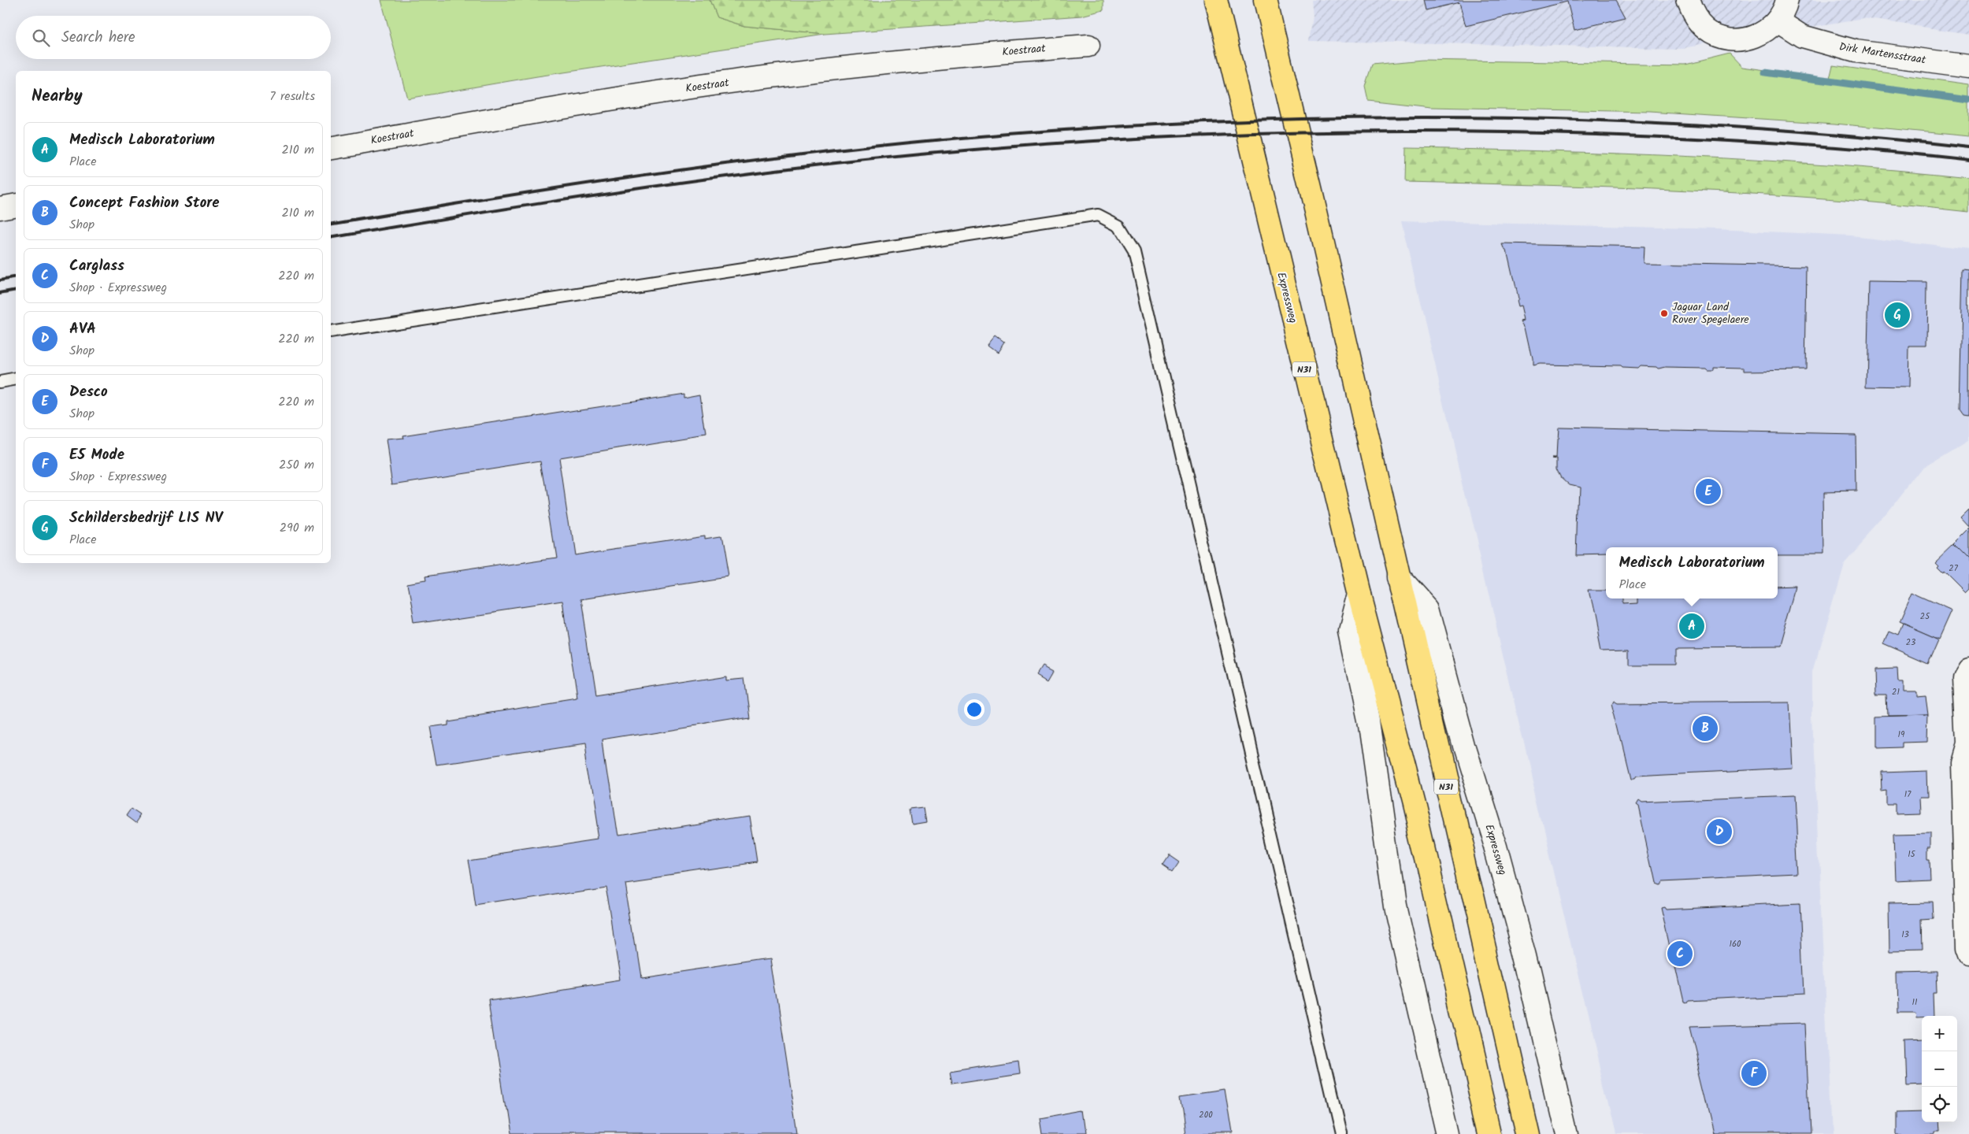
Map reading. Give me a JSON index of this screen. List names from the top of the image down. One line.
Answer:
{"streets":{"highway":["Expressweg","N31"],"street":["Koestraat","Dirk Martensstraat"]},"places":["Jaguar Land Rover Spegelaere"],"house_numbers":["27","25","23","21","19","17","15","13","160","11","200"],"page":{"search":"Search here","heading":["Nearby","7 results"],"list":[{"mark":"A","name":"Medisch Laboratorium","note":"Place","value":"210 m"},{"mark":"B","name":"Concept Fashion Store","note":"Shop","value":"210 m"},{"mark":"C","name":"Carglass","note":"Shop · Expressweg","value":"220 m"},{"mark":"D","name":"AVA","note":"Shop","value":"220 m"},{"mark":"E","name":"Desco","note":"Shop","value":"220 m"},{"mark":"F","name":"E5 Mode","note":"Shop · Expressweg","value":"250 m"},{"mark":"G","name":"Schildersbedrijf LIS NV","note":"Place","value":"290 m"}],"pins":["G","E","A","B","D","C","F"],"popup":["Medisch Laboratorium","Place"],"map_buttons":["+","−"]}}
